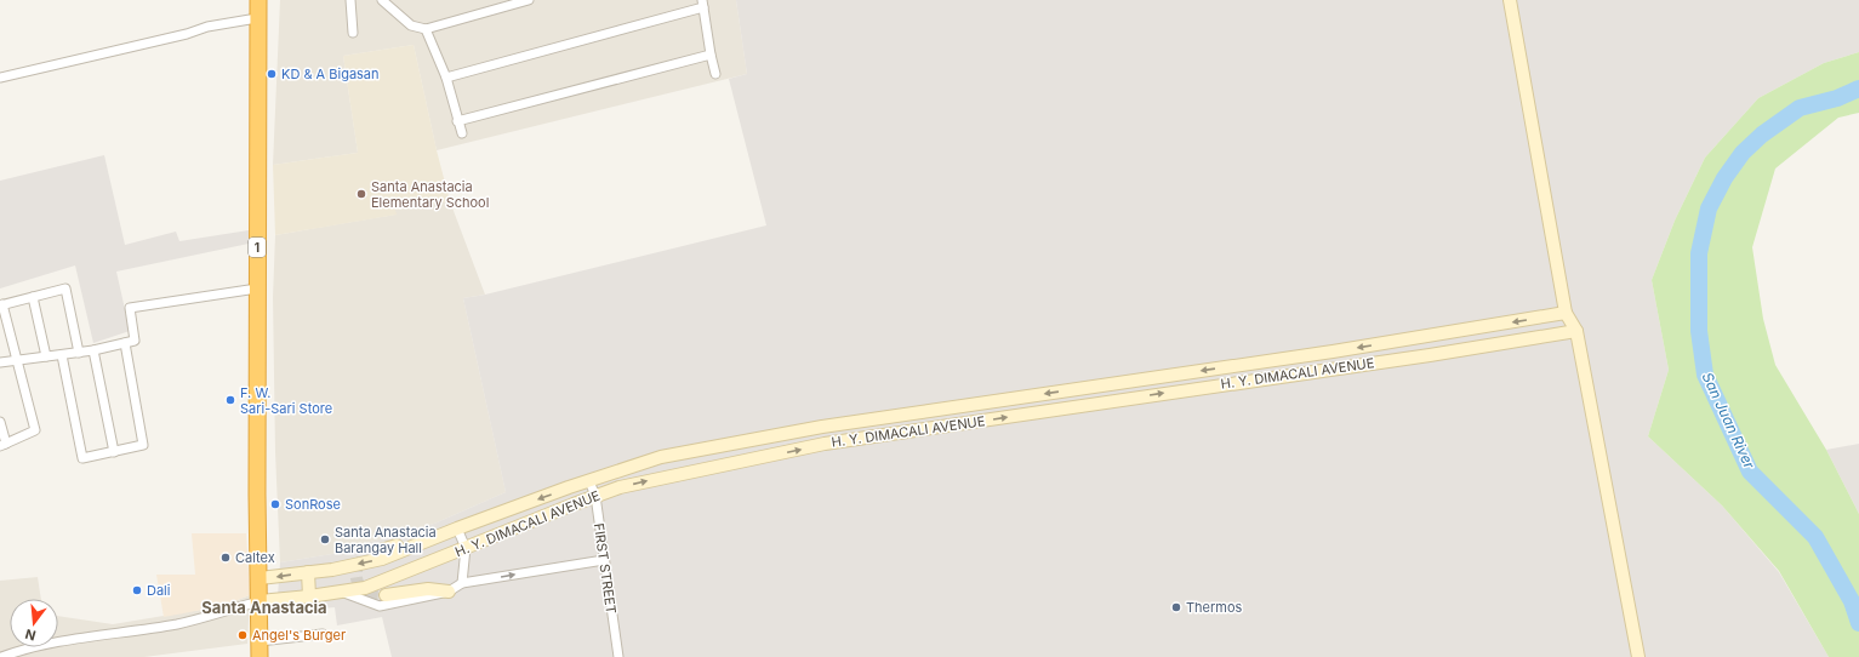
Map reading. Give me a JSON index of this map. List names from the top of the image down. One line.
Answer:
{"streets":{"highway":["1"],"street":["H. Y. DIMACALI AVENUE","FIRST STREET"]},"crossings":[["1","H. Y. DIMACALI AVENUE"],["H. Y. DIMACALI AVENUE","FIRST STREET"]],"districts":["Santa Anastacia"],"water":["San Juan River"],"places":["KD & A Bigasan","Santa Anastacia Elementary School","F. W. Sari-Sari Store","SonRose","Santa Anastacia Barangay Hall","Caltex","Dali","Thermos","Angel's Burger"],"north":"bottom"}
